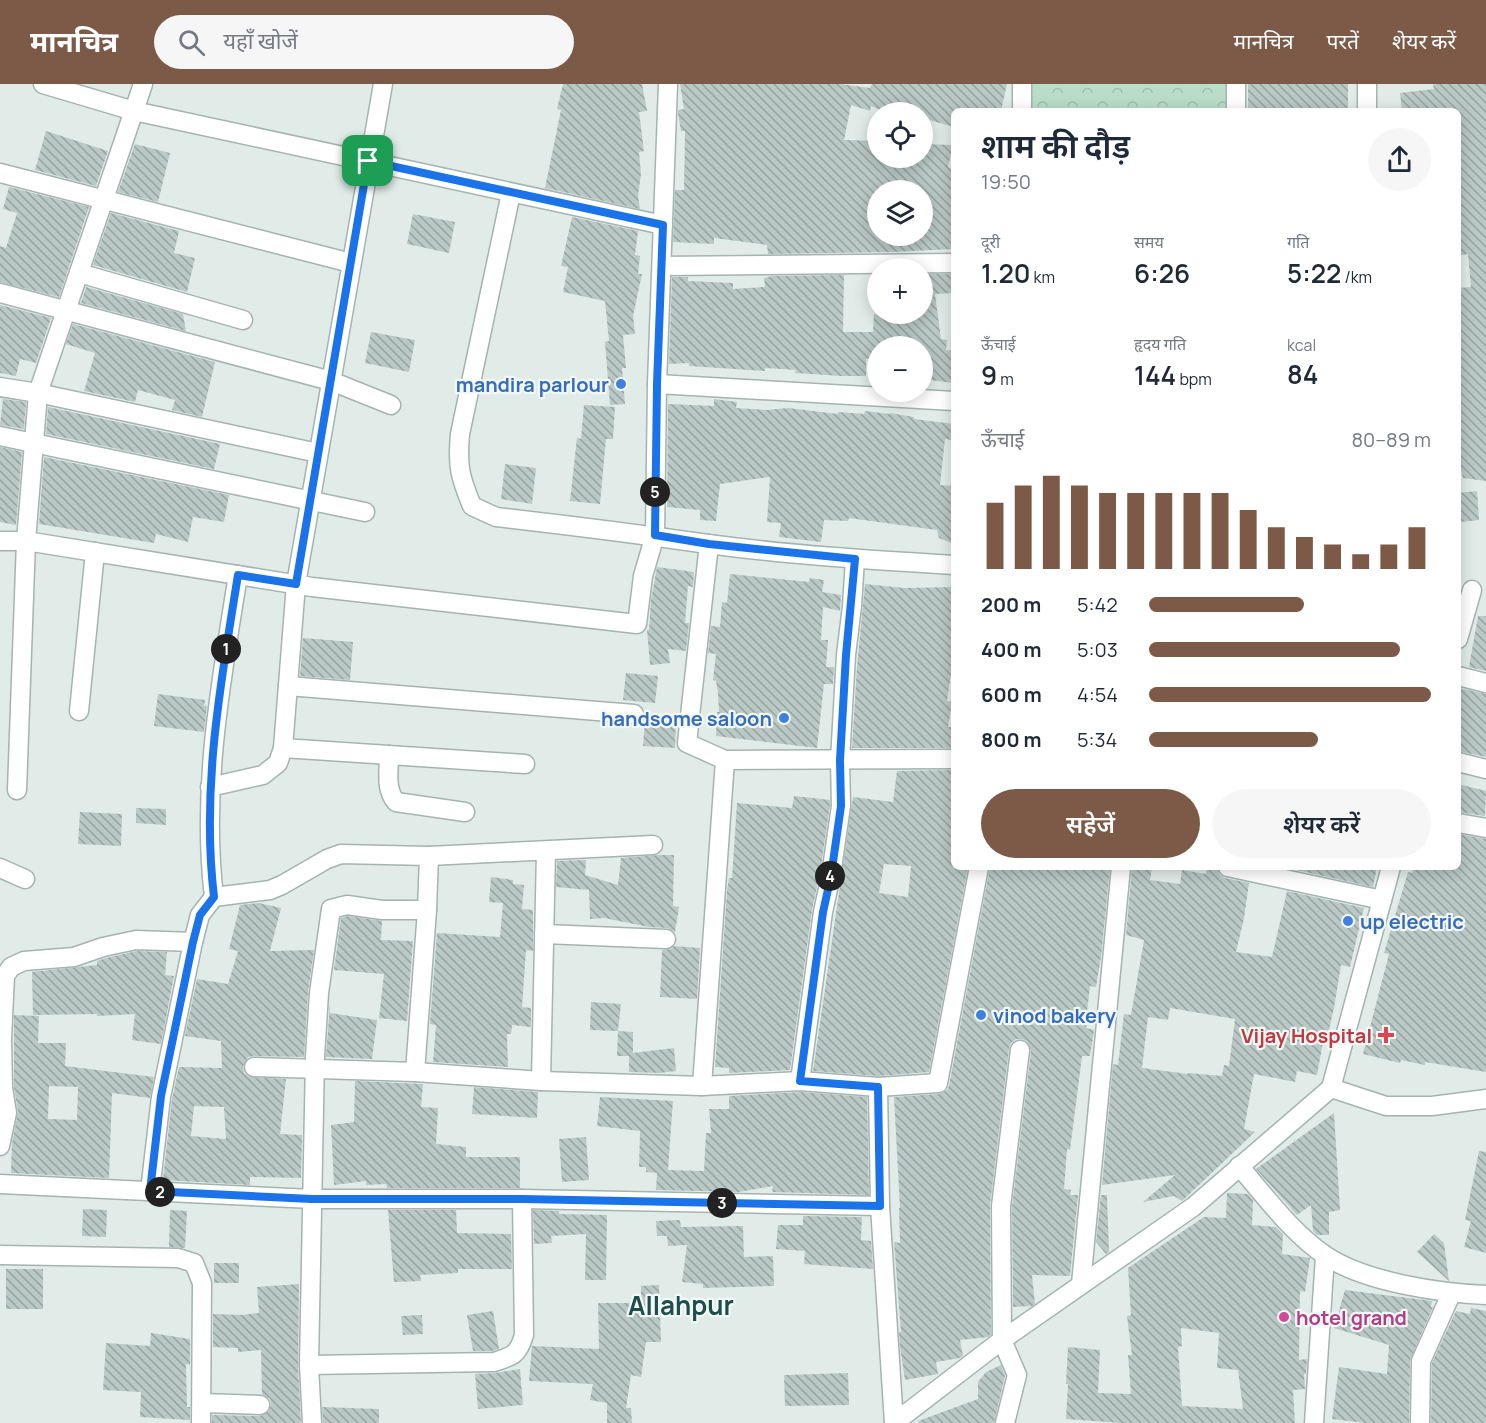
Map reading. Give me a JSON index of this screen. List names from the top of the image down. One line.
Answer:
{"districts":["Allahpur"],"places":{"other":["mandira parlour","handsome saloon","up electric","vinod bakery","hotel grand"],"health":["Vijay Hospital"]},"page":{"header":"मानचित्र","search":"यहाँ खोजें","nav":["मानचित्र","परतें","शेयर करें"],"map_buttons":["+","−"],"heading":["शाम की दौड़","19:50"],"stats":[["दूरी","1.20 km"],["समय","6:26"],["गति","5:22 /km"],["ऊँचाई","9 m"],["हृदय गति","144 bpm"],["kcal","84"]],"chart":["ऊँचाई","80–89 m"],"pins":["5","1","4","2","3"],"list":[{"name":"200 m","note":"5:42"},{"name":"400 m","note":"5:03"},{"name":"600 m","note":"4:54"},{"name":"800 m","note":"5:34"}],"buttons":["सहेजें","शेयर करें"]}}
